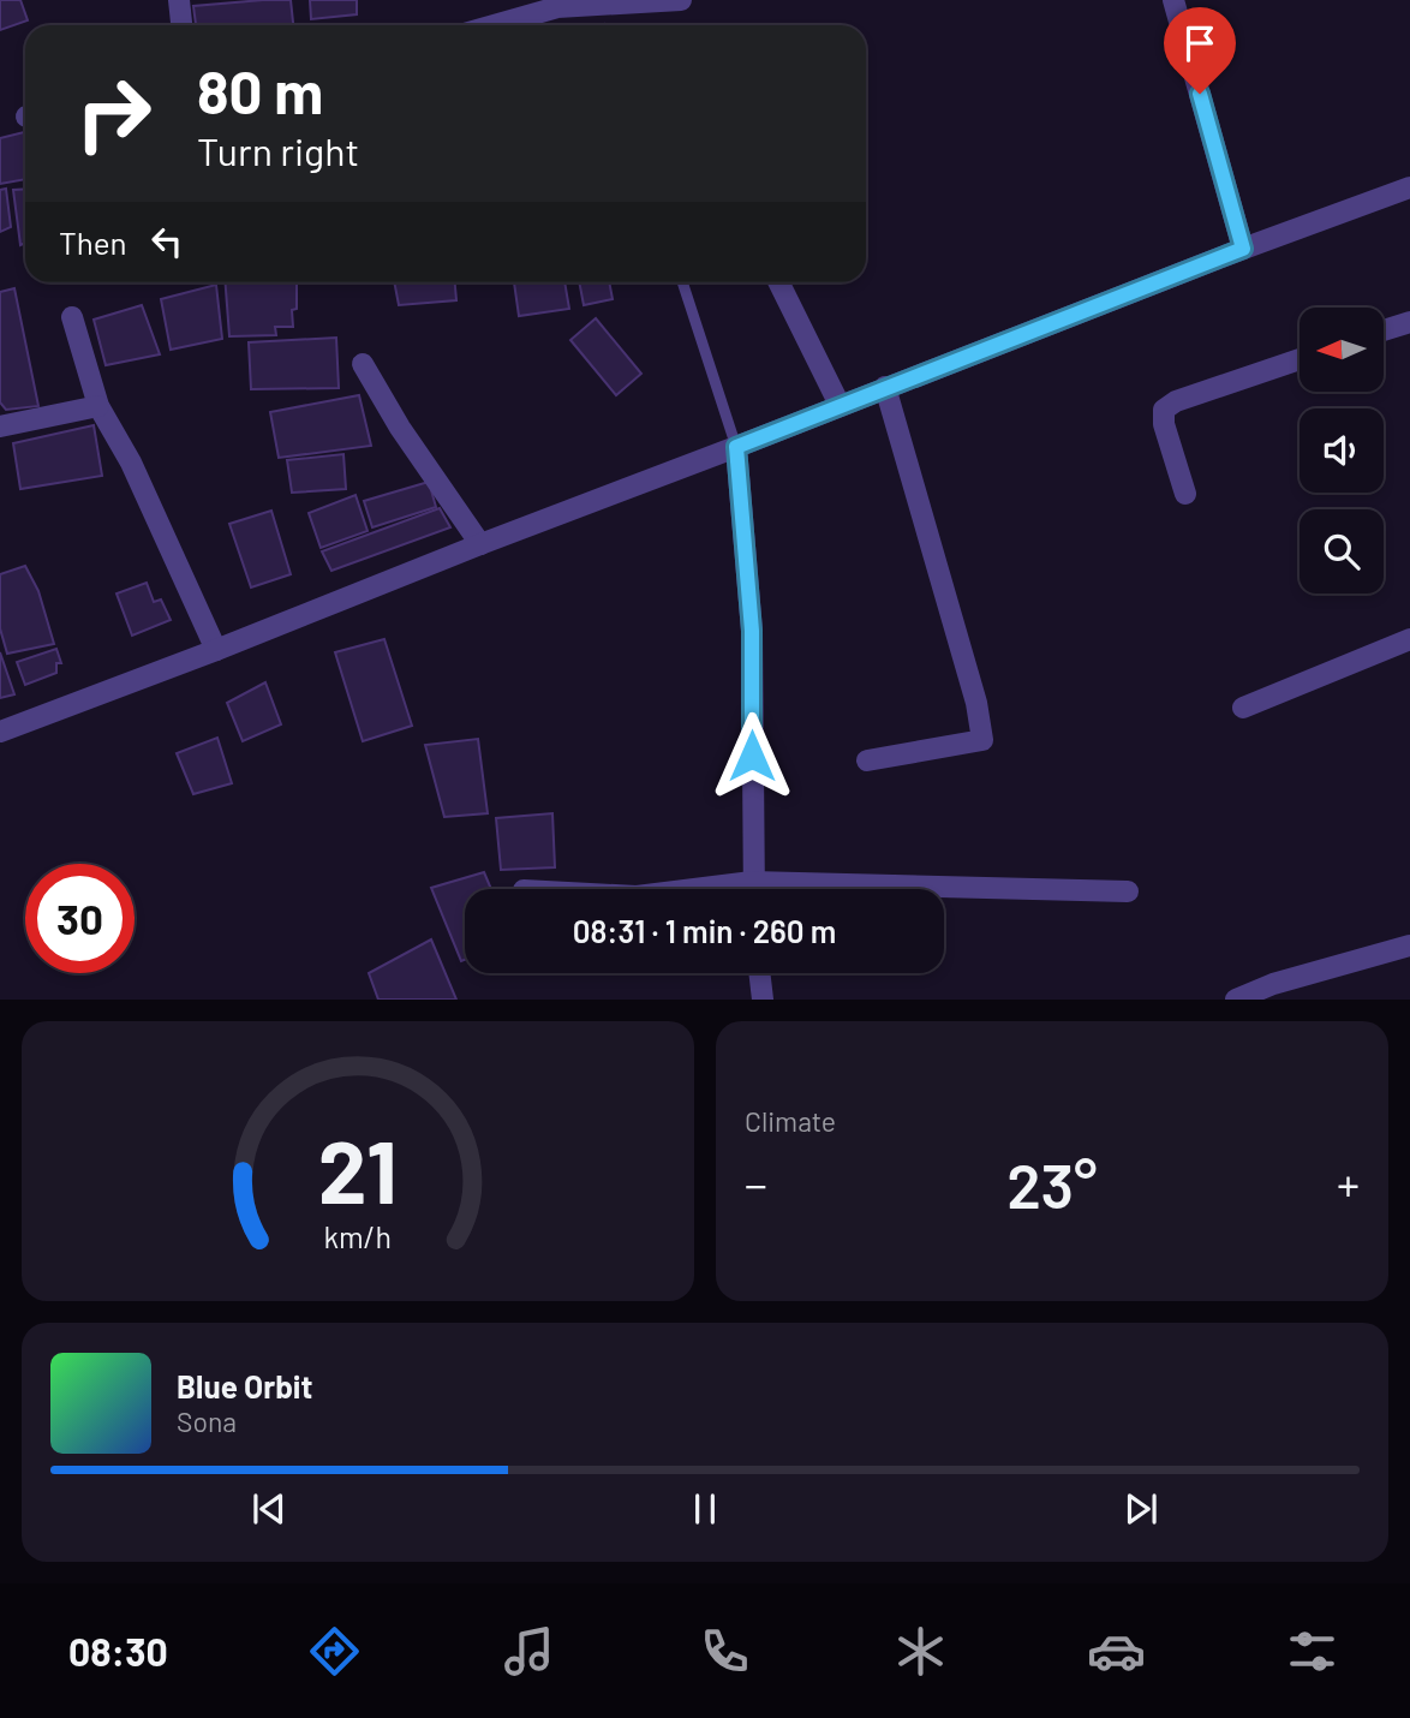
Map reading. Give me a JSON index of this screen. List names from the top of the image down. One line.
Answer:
{"north":"left","page":{"turn":["80 m","Turn right"],"then":"Then","limit":"30","trip":"08:31 · 1 min · 260 m","tile":"Climate","heat":["−","23°","+"],"song":["Blue Orbit","Sona"],"tabs":"08:30","gauge":["21","km/h"]}}
